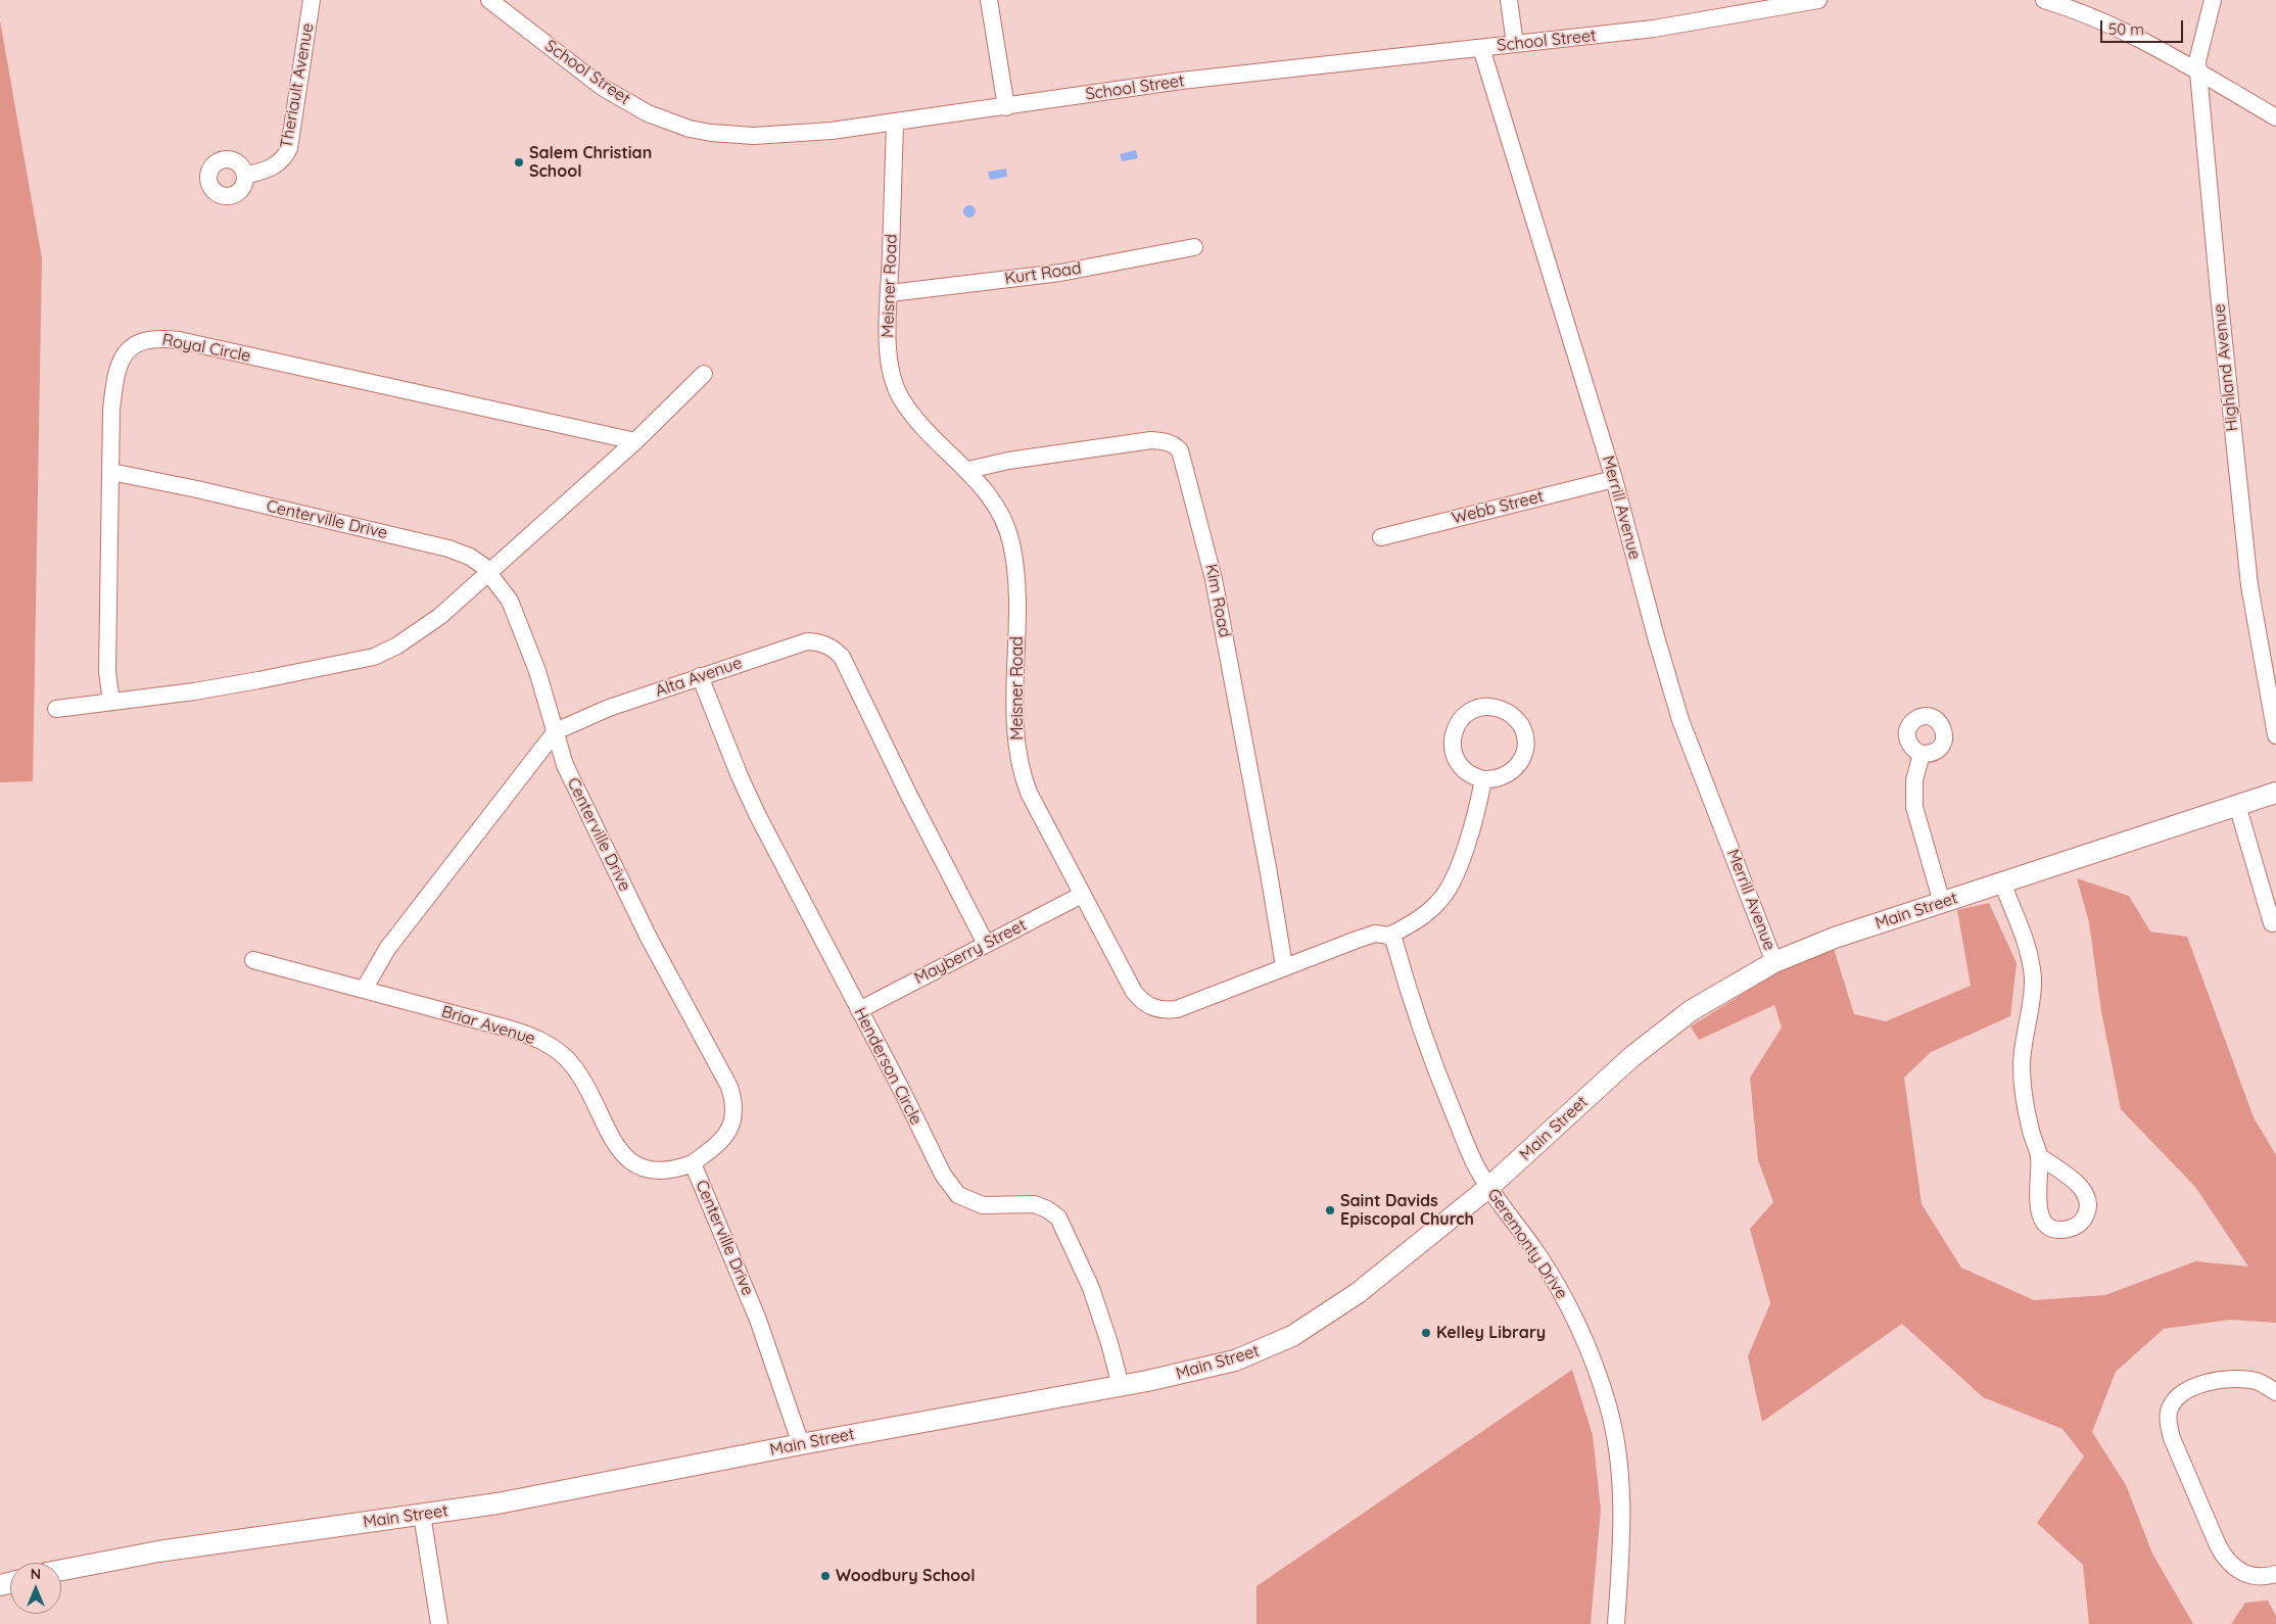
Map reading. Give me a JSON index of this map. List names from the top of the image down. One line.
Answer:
{"streets":{"main road":["Main Street"],"street":["School Street","Theriault Avenue","Kurt Road","Meisner Road","Royal Circle","Highland Avenue","Webb Street","Merrill Avenue","Centerville Drive","Kim Road","Alta Avenue","Mayberry Street","Briar Avenue","Henderson Circle","Geremonty Drive"]},"crossings":[["School Street","Meisner Road"],["School Street","Merrill Avenue"],["Kurt Road","Meisner Road"],["Meisner Road","Kim Road"],["Meisner Road","Mayberry Street"],["Meisner Road","Geremonty Drive"],["Royal Circle","Centerville Drive"],["Webb Street","Merrill Avenue"],["Merrill Avenue","Main Street"],["Centerville Drive","Alta Avenue"],["Centerville Drive","Main Street"],["Centerville Drive","Briar Avenue"],["Alta Avenue","Mayberry Street"],["Alta Avenue","Briar Avenue"],["Alta Avenue","Henderson Circle"],["Main Street","Henderson Circle"],["Main Street","Geremonty Drive"],["Mayberry Street","Henderson Circle"]],"places":["Salem Christian School","Saint Davids Episcopal Church","Kelley Library","Woodbury School"],"scale_bar":"50 m","north":"top"}
